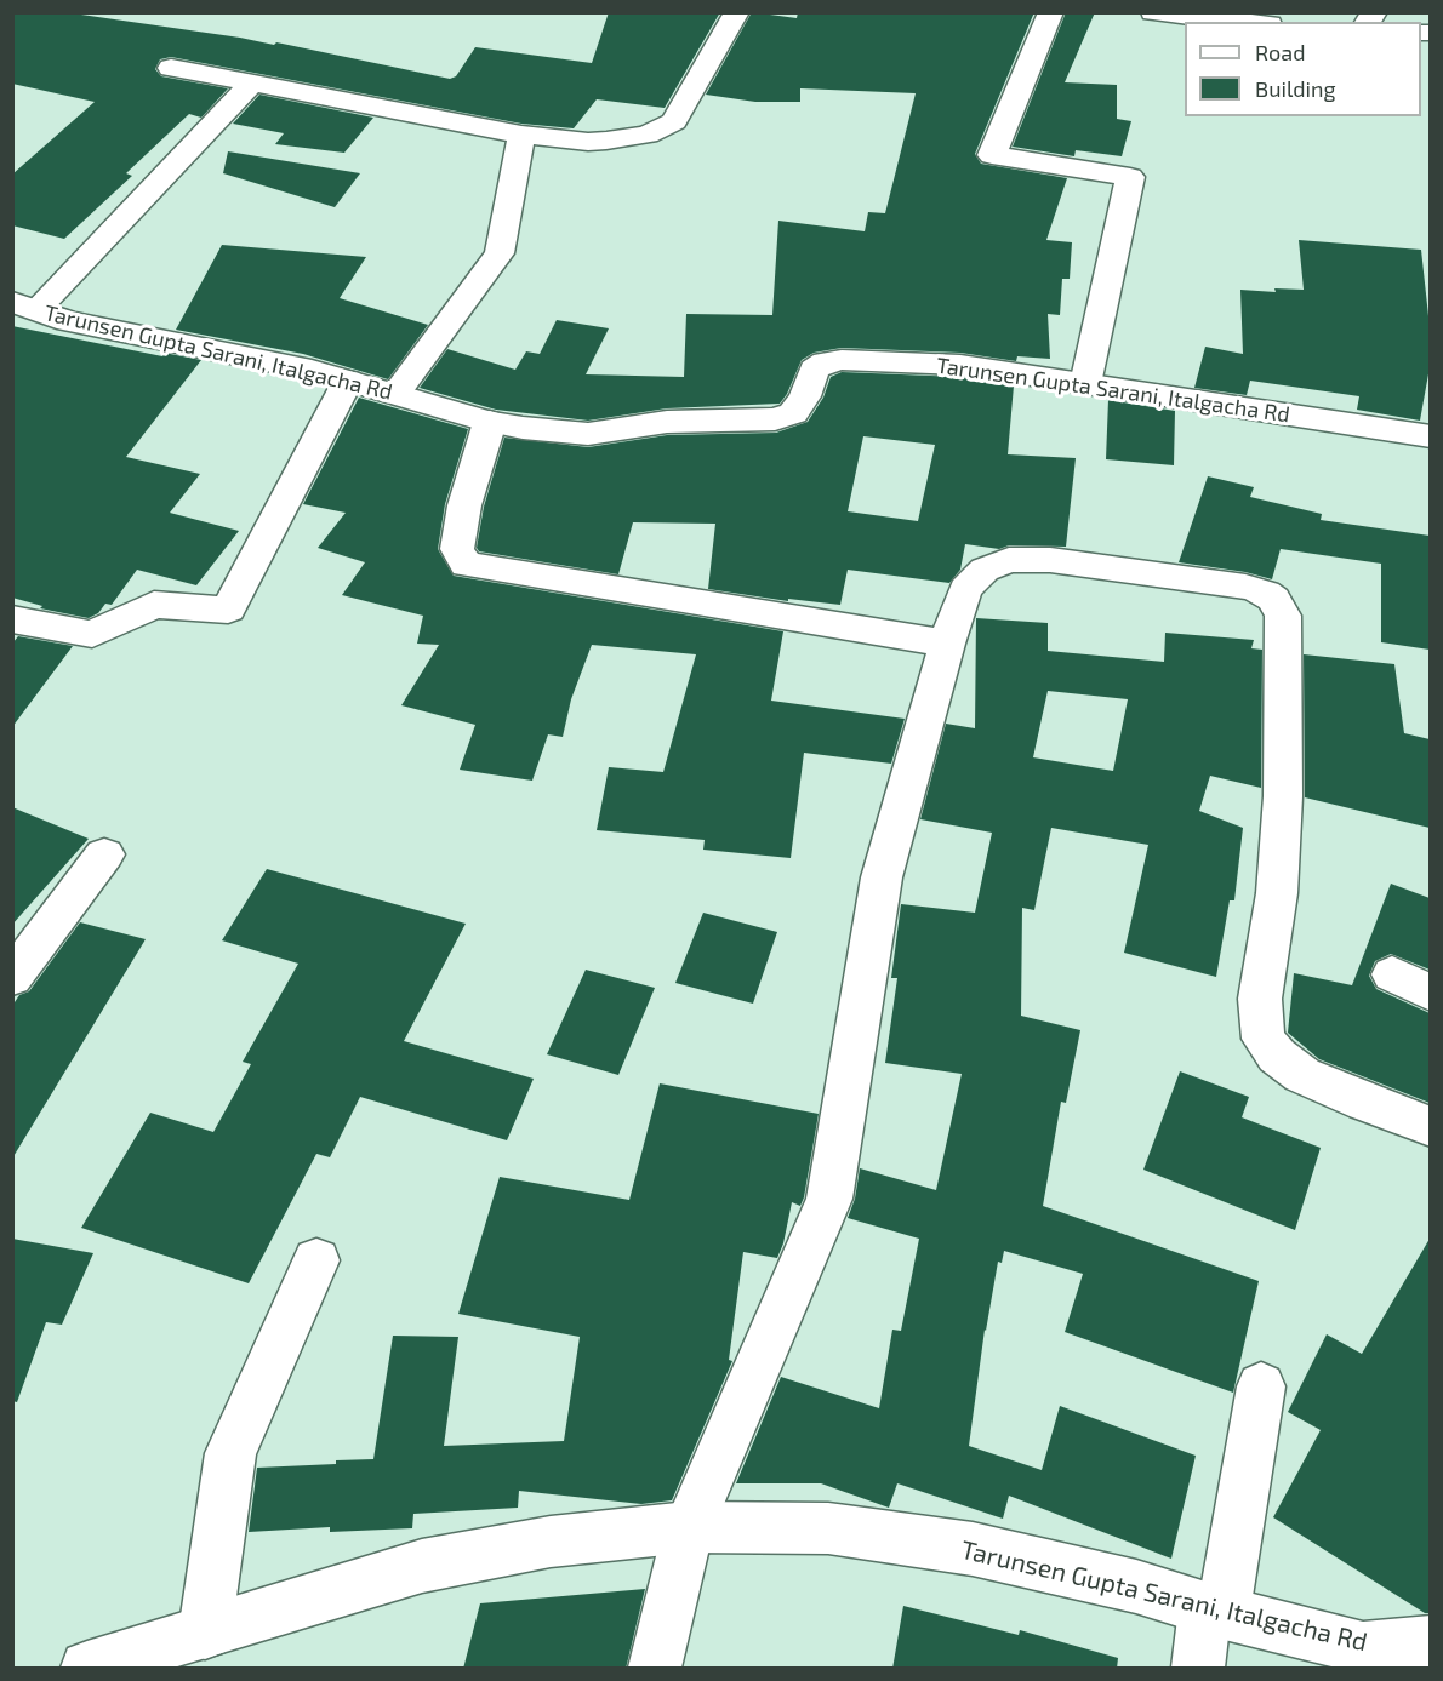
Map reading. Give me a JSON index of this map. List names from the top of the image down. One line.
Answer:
{"streets":{"street":["Tarunsen Gupta Sarani, Italgacha Rd"]},"legend":["Road","Building"]}
